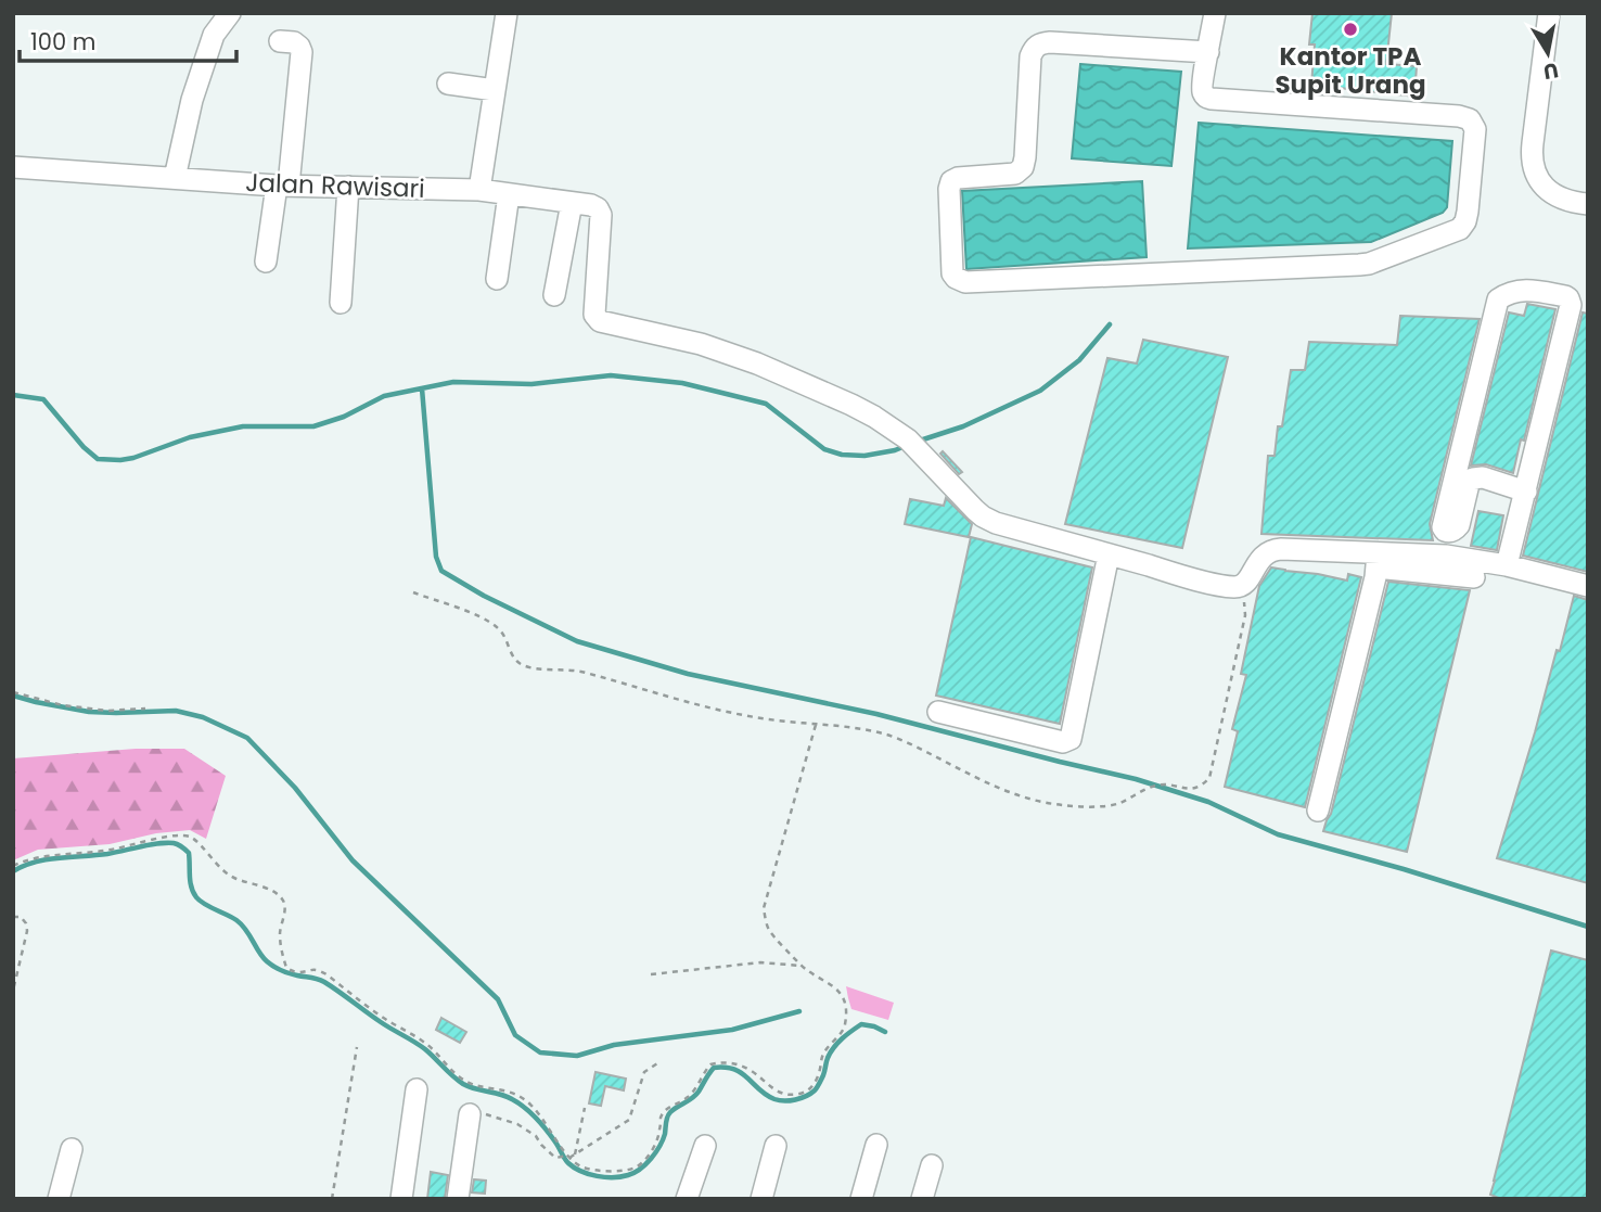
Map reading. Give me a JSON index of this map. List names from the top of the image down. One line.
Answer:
{"streets":{"street":["Jalan Rawisari"]},"places":["Kantor TPA Supit Urang"],"scale_bar":"100 m","north":"bottom"}
